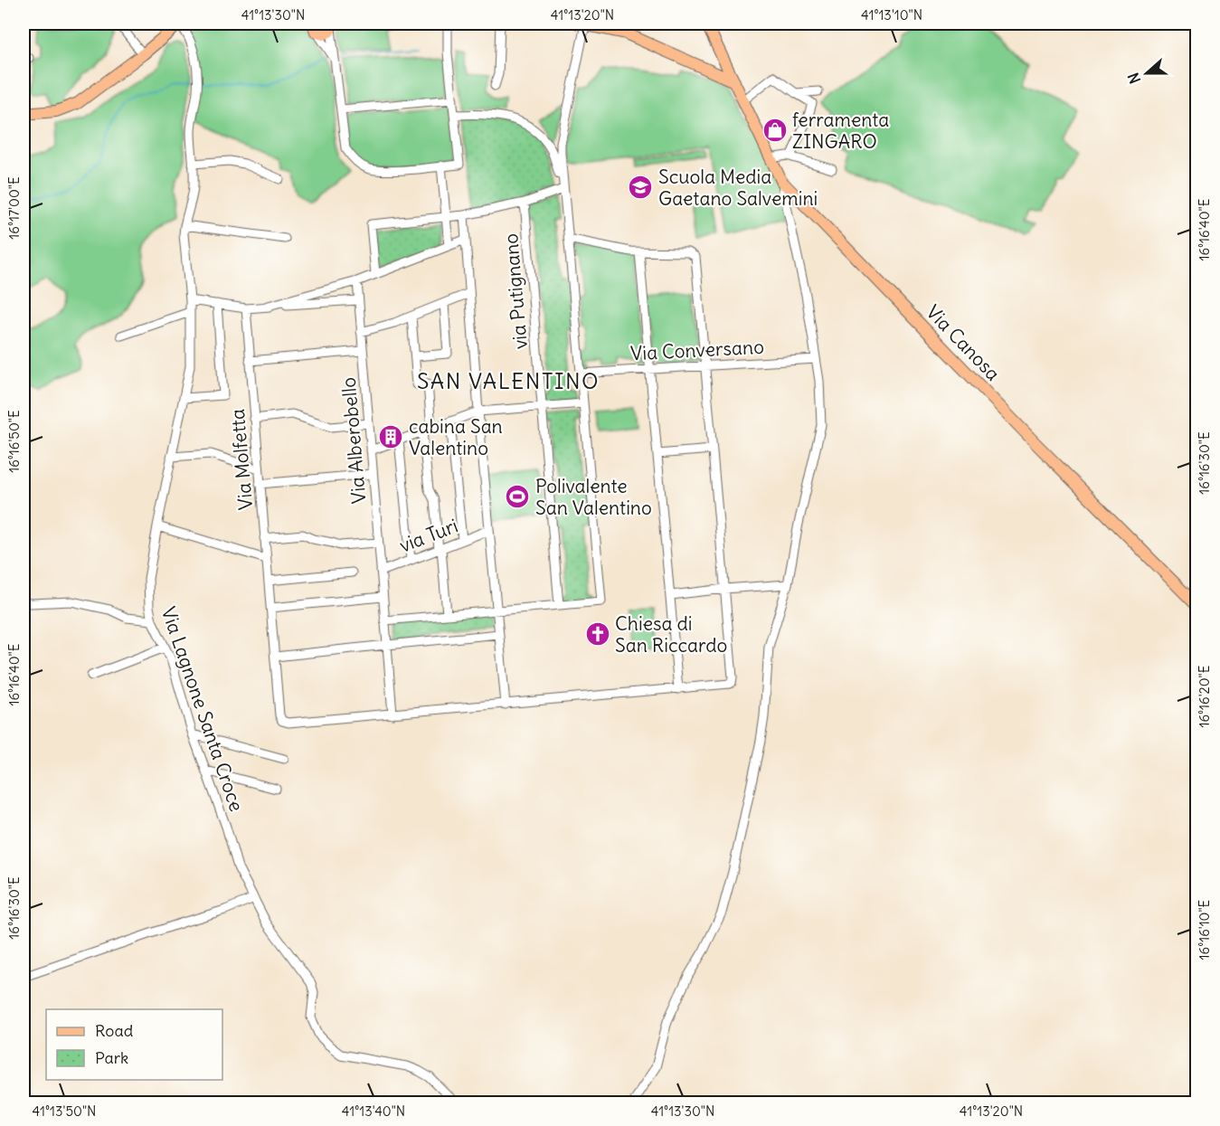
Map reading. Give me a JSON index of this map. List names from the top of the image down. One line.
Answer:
{"streets":{"main road":["Via Canosa"],"street":["via Putignano","Via Conversano","Via Alberobello","Via Molfetta","via Turi","Via Lagnone Santa Croce"]},"crossings":[["Via Alberobello","Via Molfetta"],["Via Alberobello","via Turi"]],"districts":["SAN VALENTINO"],"places":{"shop":["ferramenta ZINGARO"],"school or university":["Scuola Media Gaetano Salvemini"],"building":["cabina San Valentino"],"sports":["Polivalente San Valentino"],"church":["Chiesa di San Riccardo"]},"legend":["Road","Park"],"north":"left","coordinates":["41°13'30\"N","41°13'20\"N","41°13'10\"N","16°17'00\"E","16°16'40\"E","16°16'50\"E","16°16'30\"E","16°16'20\"E","16°16'10\"E","41°13'50\"N","41°13'40\"N"]}
